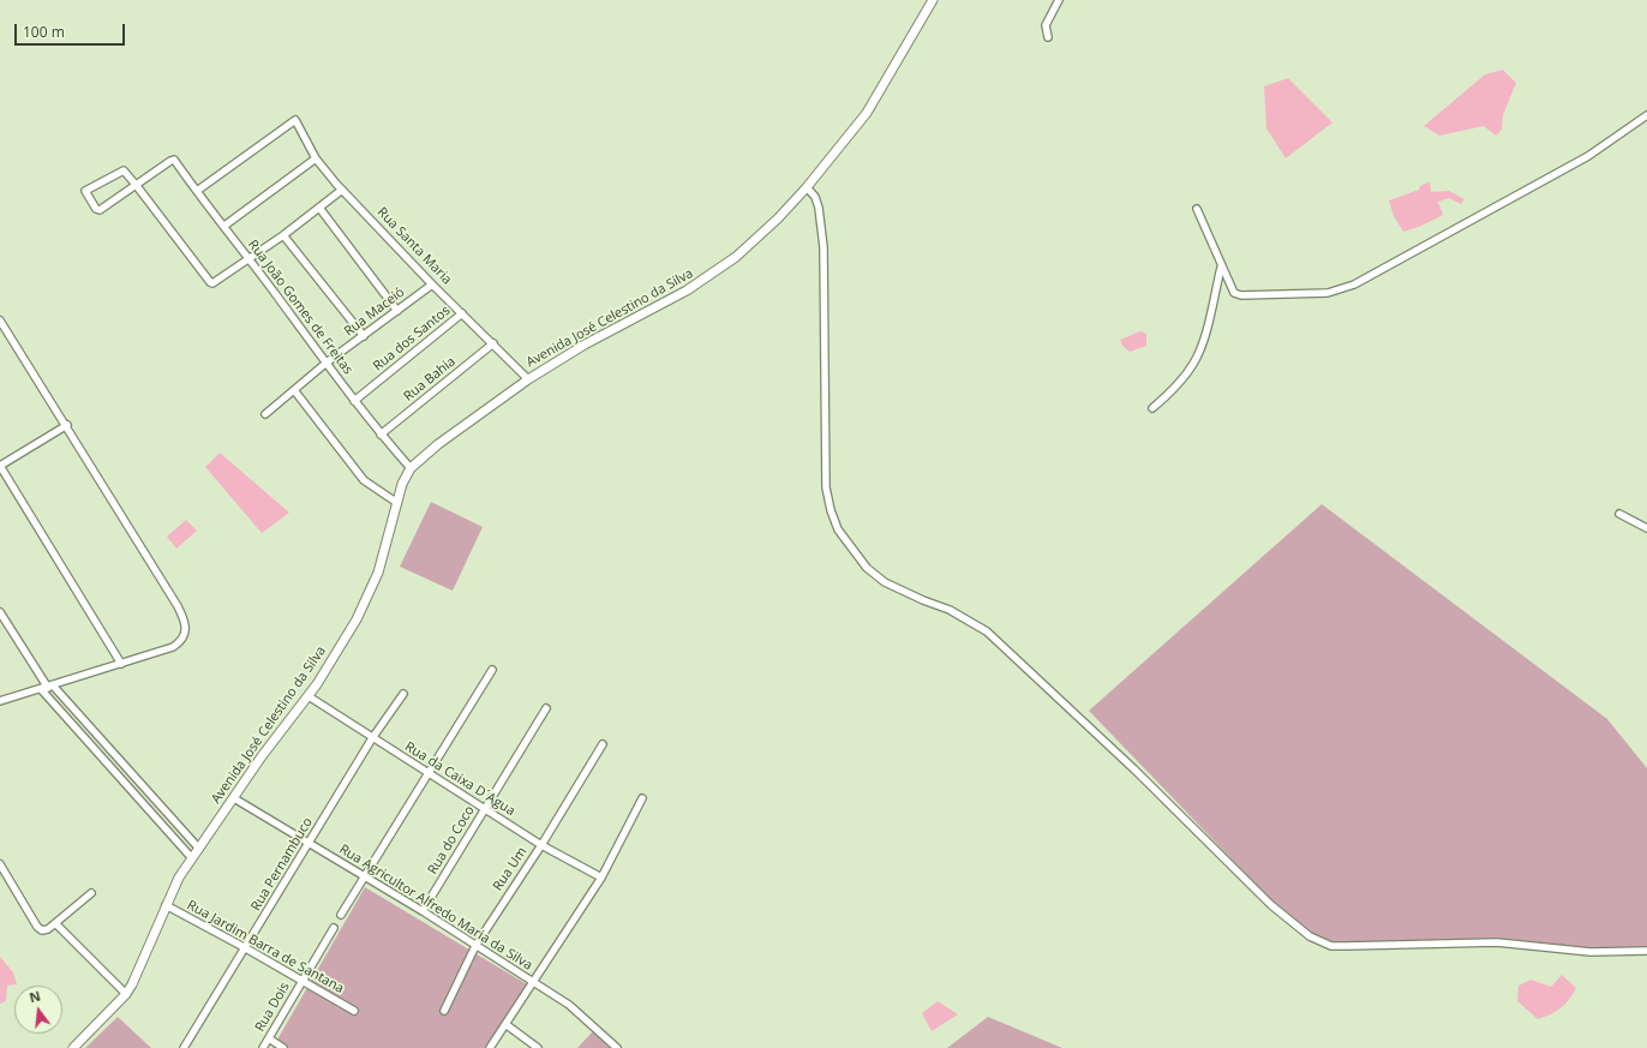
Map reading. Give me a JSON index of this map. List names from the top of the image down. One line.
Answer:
{"streets":{"street":["Rua Santa Maria","Rua João Gomes de Freitas","Rua Maceió","Avenida José Celestino da Silva","Rua dos Santos","Rua Bahia","Rua da Caixa D´Agua","Rua do Coco","Rua Pernambuco","Rua Um","Rua Agricultor Alfredo Maria da Silva","Rua Jardim Barra de Santana","Rua Dois"]},"crossings":[["Rua Santa Maria","Rua João Gomes de Freitas"],["Rua Santa Maria","Rua Maceió"],["Rua Santa Maria","Avenida José Celestino da Silva"],["Rua Santa Maria","Rua dos Santos"],["Rua Santa Maria","Rua Bahia"],["Rua João Gomes de Freitas","Rua Maceió"],["Rua João Gomes de Freitas","Avenida José Celestino da Silva"],["Rua João Gomes de Freitas","Rua dos Santos"],["Rua João Gomes de Freitas","Rua Bahia"],["Avenida José Celestino da Silva","Rua da Caixa D´Agua"],["Avenida José Celestino da Silva","Rua Agricultor Alfredo Maria da Silva"],["Avenida José Celestino da Silva","Rua Jardim Barra de Santana"],["Rua da Caixa D´Agua","Rua do Coco"],["Rua da Caixa D´Agua","Rua Pernambuco"],["Rua da Caixa D´Agua","Rua Um"],["Rua do Coco","Rua Agricultor Alfredo Maria da Silva"],["Rua Pernambuco","Rua Agricultor Alfredo Maria da Silva"],["Rua Pernambuco","Rua Jardim Barra de Santana"],["Rua Um","Rua Agricultor Alfredo Maria da Silva"],["Rua Jardim Barra de Santana","Rua Dois"]],"scale_bar":"100 m","north":"top"}
